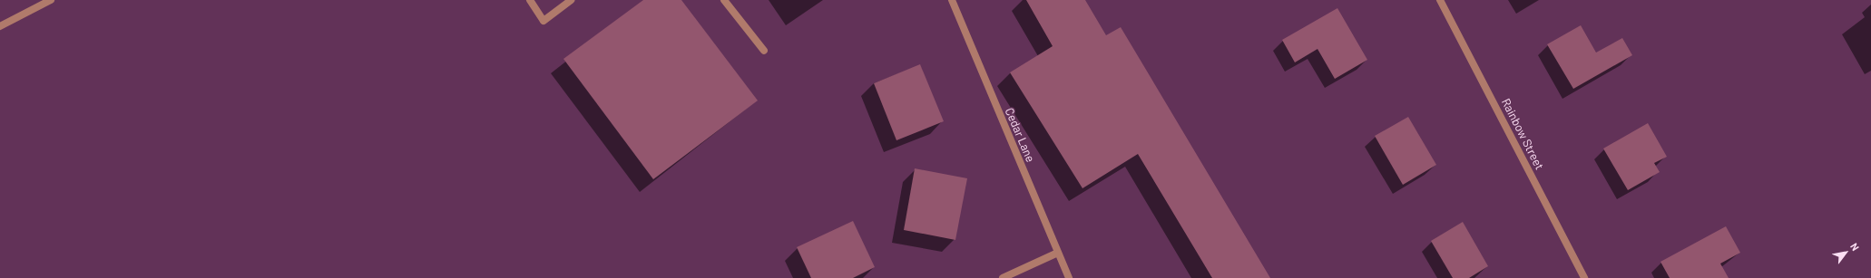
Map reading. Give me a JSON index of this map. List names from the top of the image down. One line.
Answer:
{"streets":{"street":["Rainbow Street","Cedar Lane"]},"north":"top right"}
